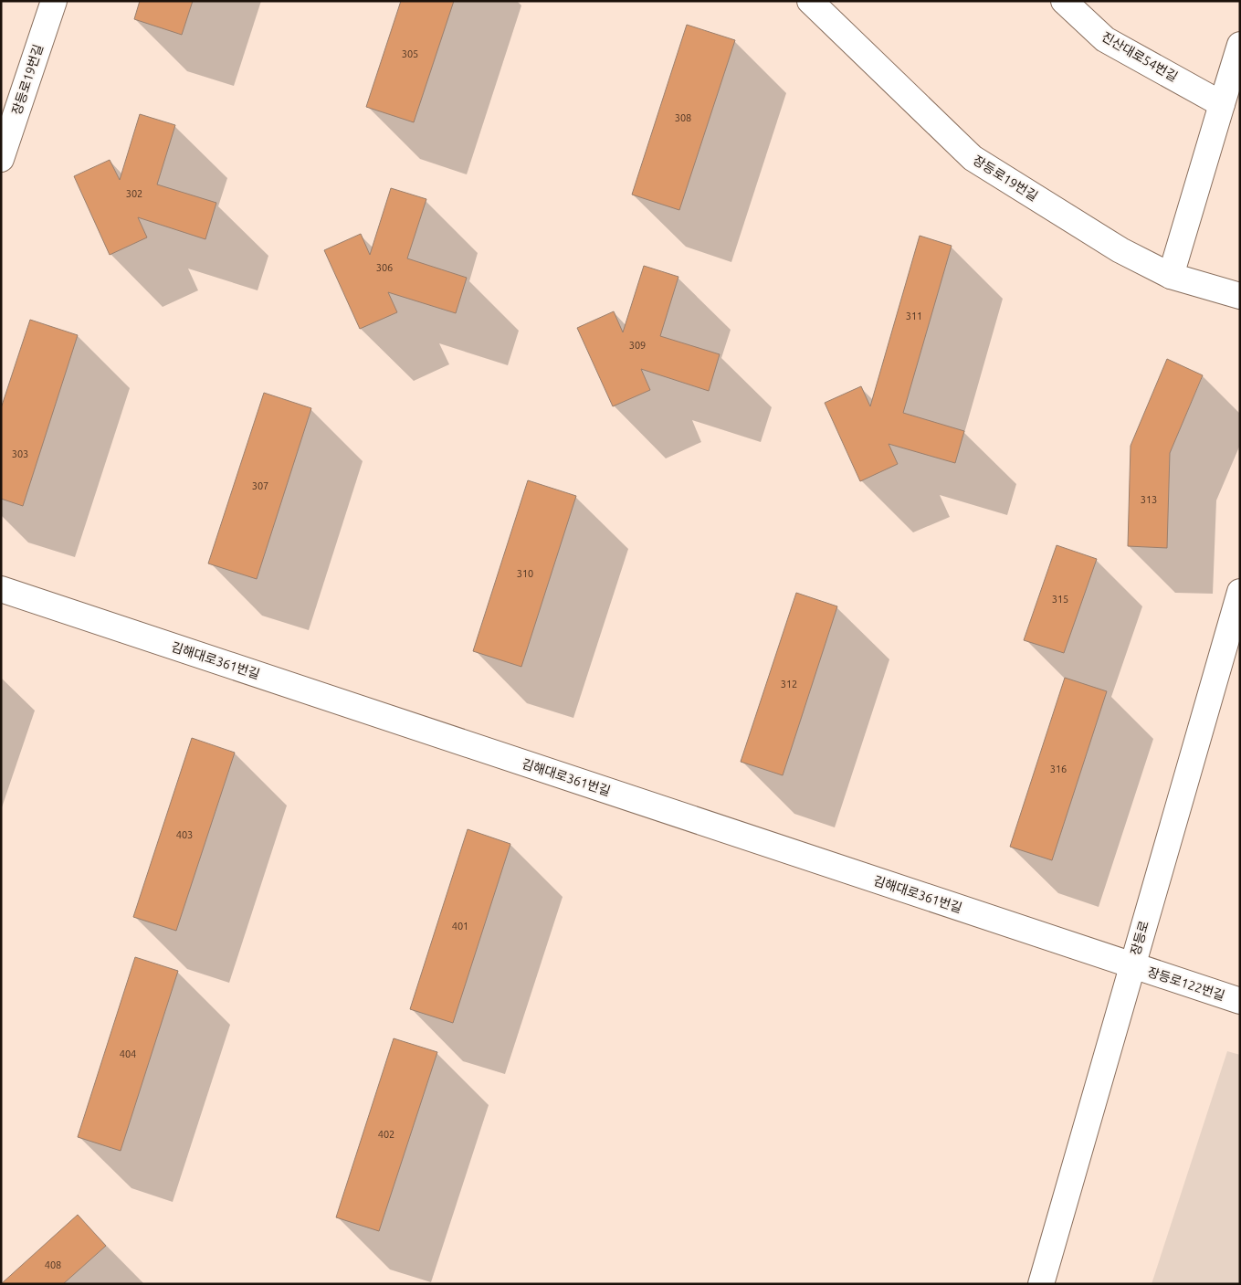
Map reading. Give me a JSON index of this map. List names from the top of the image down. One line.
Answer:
{"streets":{"street":["진산대로54번길","장등로19번길","김해대로361번길","장등로","장등로122번길"]},"crossings":[["김해대로361번길","장등로"],["김해대로361번길","장등로122번길"],["장등로","장등로122번길"]],"house_numbers":["305","308","302","306","311","309","303","307","313","310","315","312","316","403","401","404","402","408"]}
